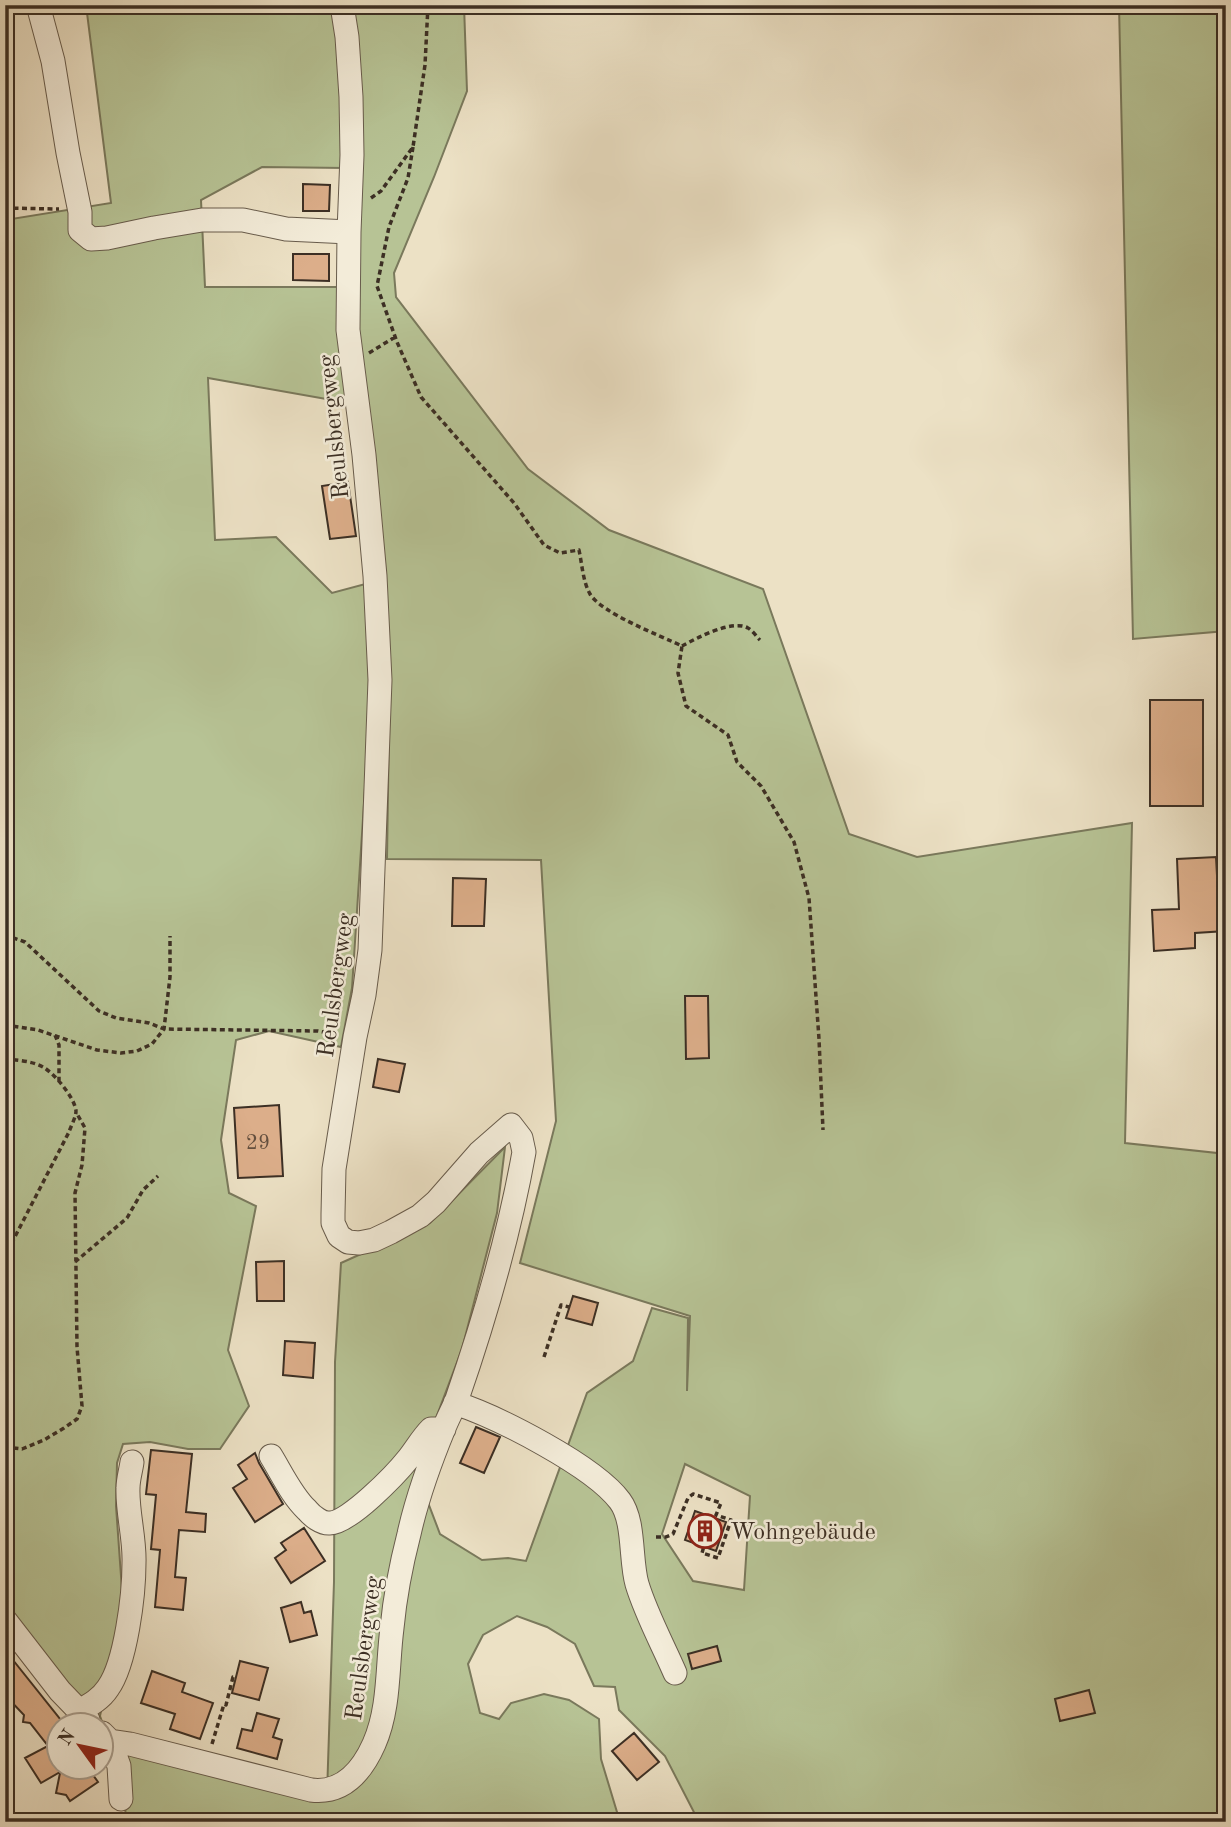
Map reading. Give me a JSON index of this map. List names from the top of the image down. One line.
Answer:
{"streets":{"street":["Reulsbergweg"]},"places":{"building":["Wohngebäude"]},"house_numbers":["29"],"north":"top left"}
